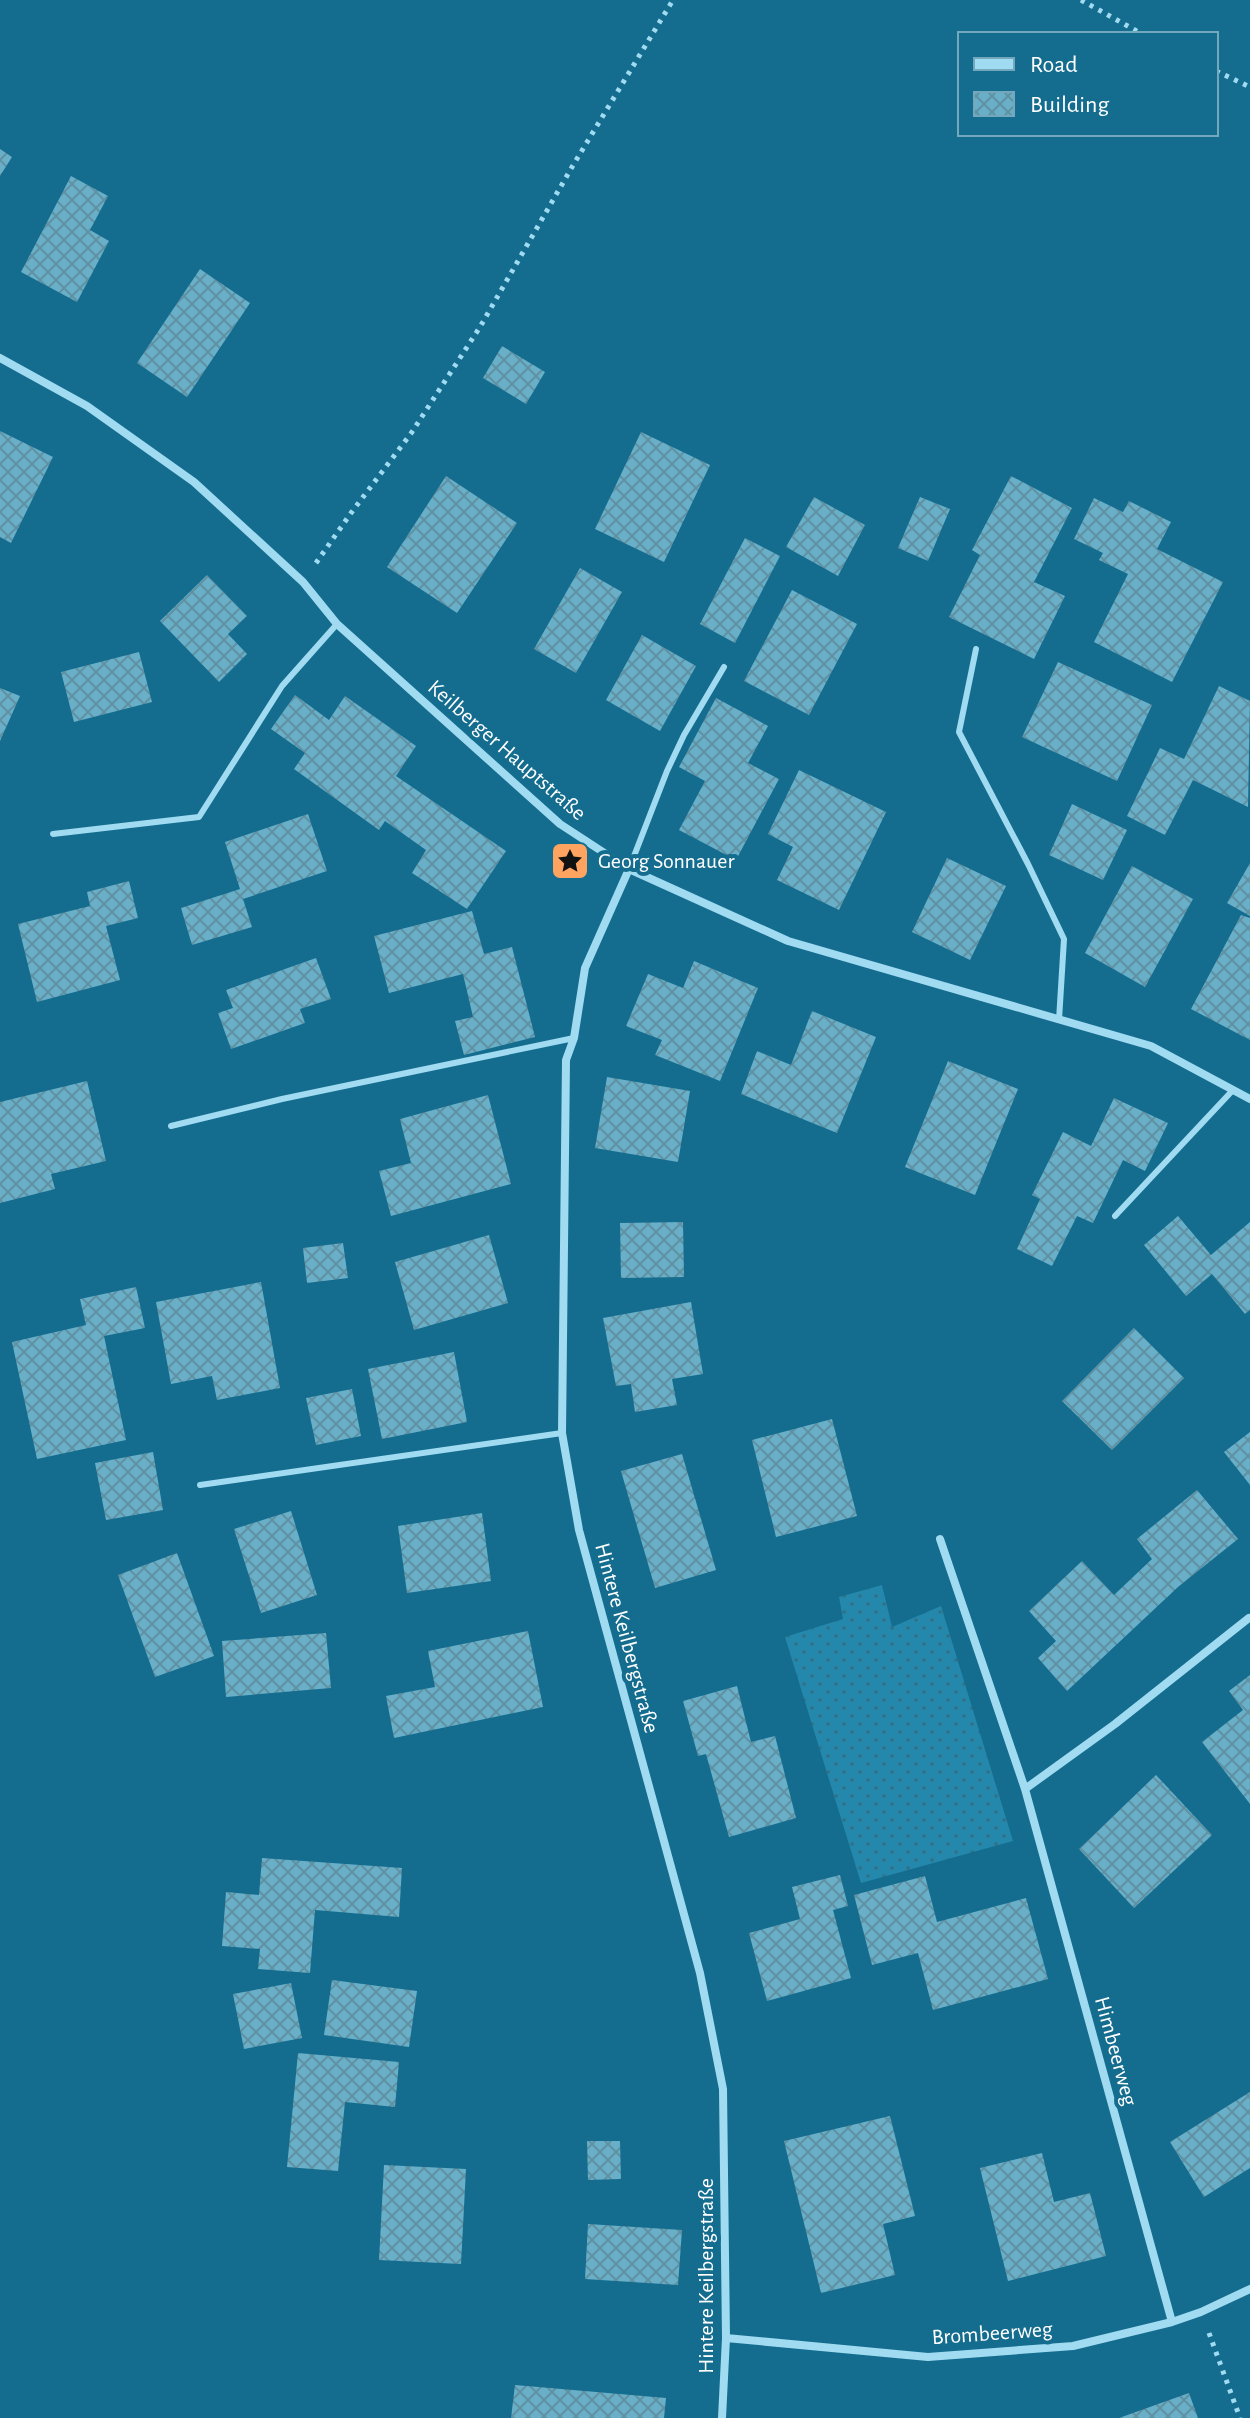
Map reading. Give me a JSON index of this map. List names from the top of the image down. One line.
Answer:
{"streets":{"street":["Keilberger Hauptstraße","Hintere Keilbergstraße","Himbeerweg","Brombeerweg"]},"crossings":[["Keilberger Hauptstraße","Hintere Keilbergstraße"],["Hintere Keilbergstraße","Brombeerweg"],["Himbeerweg","Brombeerweg"]],"places":{"place":["Georg Sonnauer"]},"legend":["Road","Building"]}
